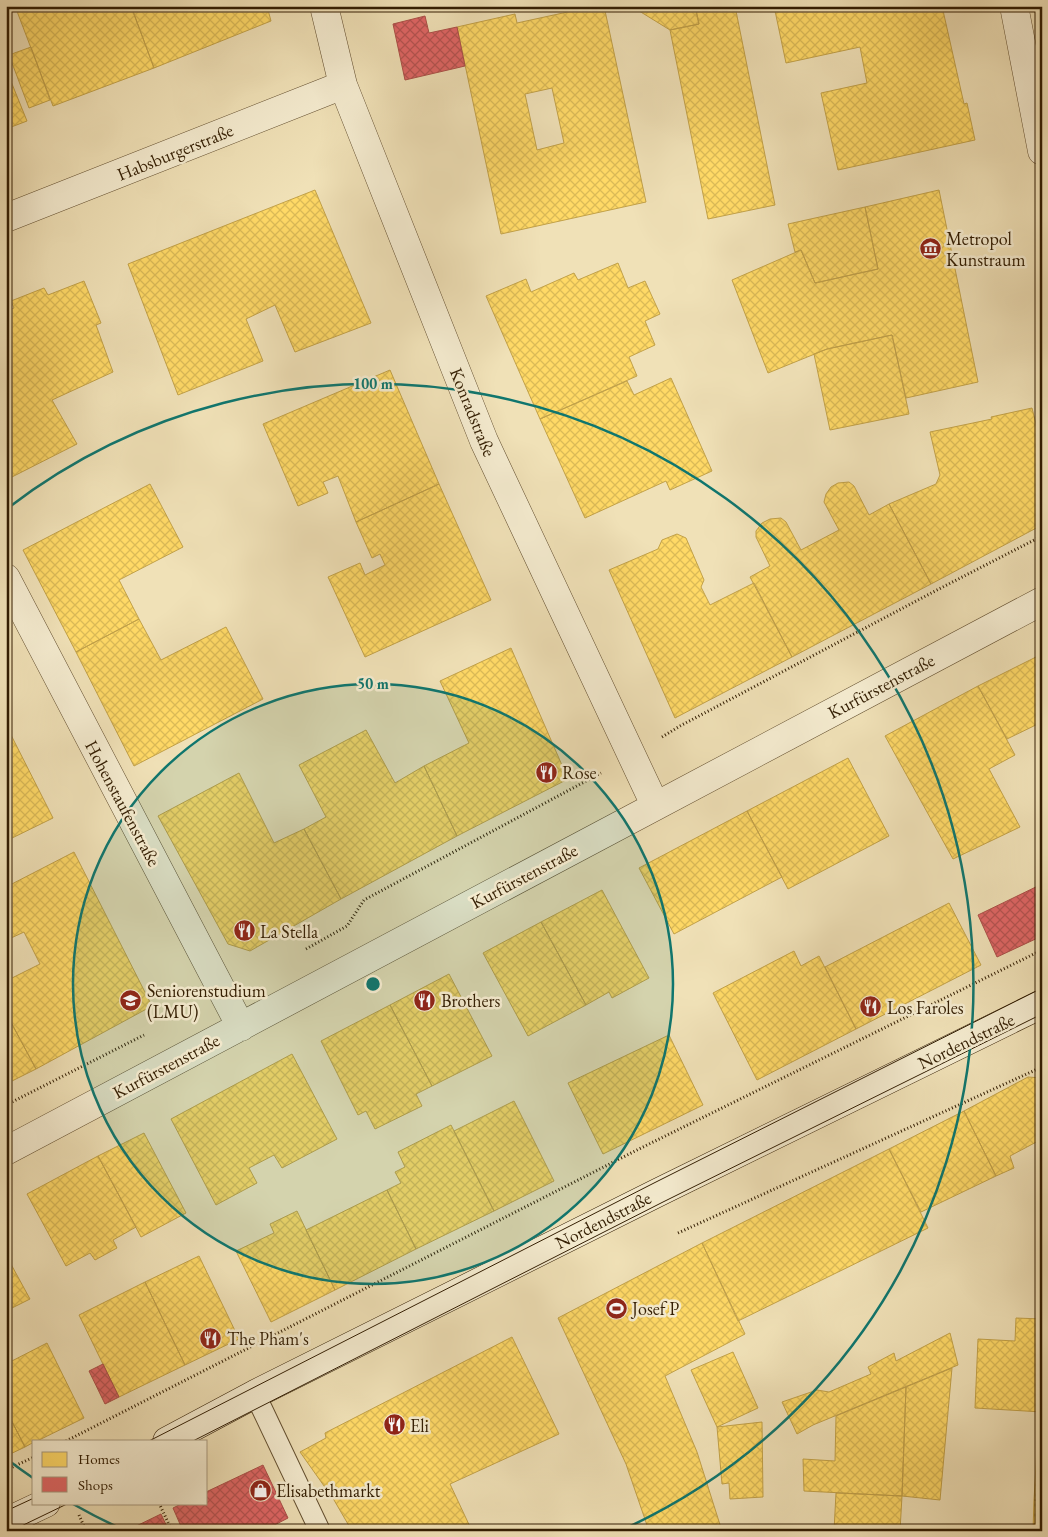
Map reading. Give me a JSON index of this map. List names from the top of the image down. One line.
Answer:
{"streets":{"street":["Habsburgerstraße","Konradstraße","Kurfürstenstraße","Hohenstaufenstraße","Nordendstraße"]},"crossings":[["Habsburgerstraße","Konradstraße"],["Konradstraße","Kurfürstenstraße"],["Kurfürstenstraße","Hohenstaufenstraße"]],"places":{"museum":["Metropol Kunstraum"],"restaurant":["Rose","La Stella","Brothers","Los Faroles","The Pham's","Eli"],"school or university":["Seniorenstudium (LMU)"],"sports":["Josef P"],"shop":["Elisabethmarkt"]},"legend":["Homes","Shops"],"rings":["100 m","50 m"]}
